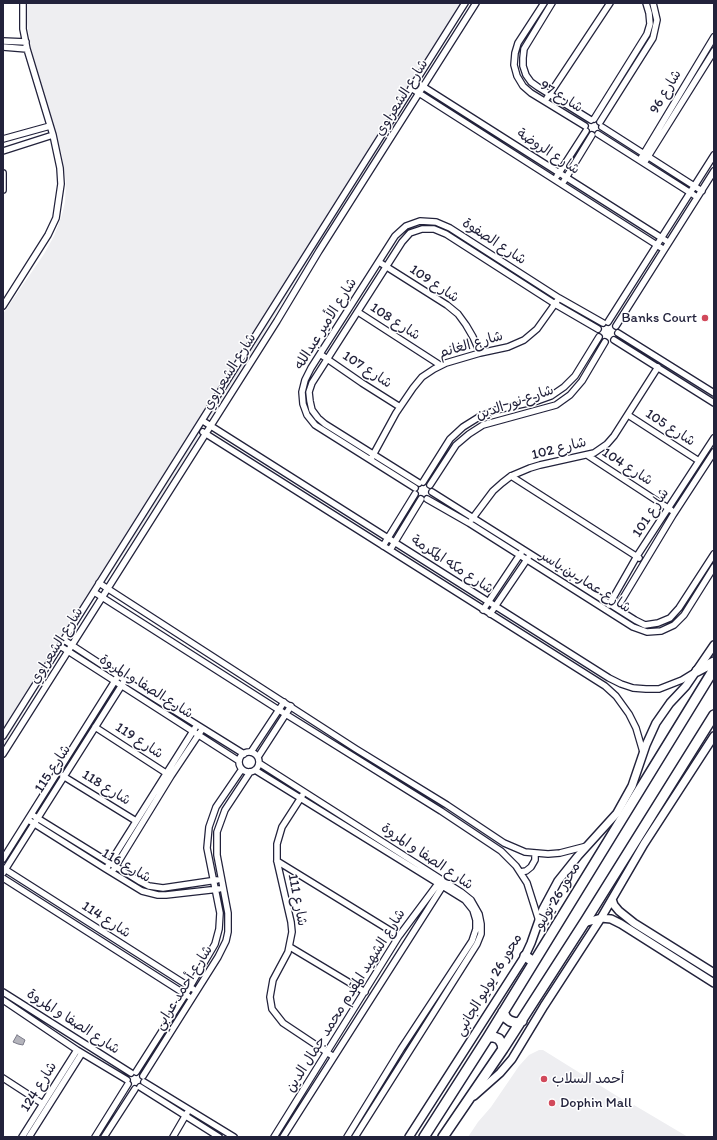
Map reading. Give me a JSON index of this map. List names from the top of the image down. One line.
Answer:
{"streets":{"highway":["محور 26 يوليو"],"street":["شارع 96","شارع 97","شارع الشعراوي","شارع الروضة","شارع الصفوة","شارع 109","شارع 108","شارع الأمير عبدالله","شارع الغانم","شارع 107","شارع نور الدين","شارع 105","شارع 102","شارع 104","شارع 101","شارع مكه المكرمة","شارع عمار بن ياسر","شارع الصفا و المروة","شارع 119","شارع 115","شارع 118","شارع 116","شارع 111","شارع 114","محور 26 يوليو الجانبى","شارع أحمد عرابي","شارع الشهيد المقدم محمد جمال الدين","شارع 124"]},"crossings":[["شارع الشعراوي","شارع الروضة"],["شارع الشعراوي","شارع مكه المكرمة"],["شارع الشعراوي","شارع الصفا و المروة"],["شارع الصفوة","شارع 109"],["شارع الصفوة","شارع الأمير عبدالله"],["شارع الصفوة","شارع الغانم"],["شارع الصفوة","شارع نور الدين"],["شارع 109","شارع الأمير عبدالله"],["شارع 109","شارع الغانم"],["شارع 108","شارع الأمير عبدالله"],["شارع 108","شارع الغانم"],["شارع الأمير عبدالله","شارع الغانم"],["شارع الأمير عبدالله","شارع 107"],["شارع الأمير عبدالله","شارع نور الدين"],["شارع الأمير عبدالله","شارع عمار بن ياسر"],["شارع الغانم","شارع 107"],["شارع نور الدين","شارع عمار بن ياسر"],["شارع 105","شارع 102"],["شارع 105","شارع 101"],["شارع 102","شارع 104"],["شارع 102","شارع عمار بن ياسر"],["شارع 104","شارع 101"],["شارع 101","شارع عمار بن ياسر"],["شارع مكه المكرمة","محور 26 يوليو الجانبى"],["شارع الصفا و المروة","شارع 115"],["شارع الصفا و المروة","شارع 111"],["شارع الصفا و المروة","شارع أحمد عرابي"],["شارع الصفا و المروة","شارع الشهيد المقدم محمد جمال الدين"],["شارع الصفا و المروة","شارع 124"],["شارع 119","شارع 115"],["شارع 115","شارع 118"],["شارع 115","شارع 116"],["شارع 115","شارع 114"],["شارع 116","شارع أحمد عرابي"],["شارع 111","شارع الشهيد المقدم محمد جمال الدين"],["شارع 114","شارع أحمد عرابي"]],"places":["Banks Court","أحمد السلاب","Dophin Mall"]}
